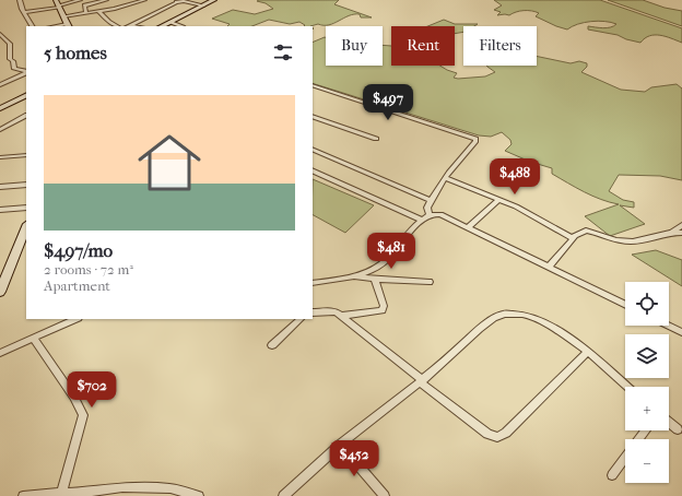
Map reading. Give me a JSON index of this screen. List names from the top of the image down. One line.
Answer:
{"page":{"chip":["Buy","Rent","Filters"],"heading":"5 homes","list":[{"name":"$497/mo","note":"2 rooms · 72 m² · Apartment"}],"price":["$497","$488","$481","$702","$452"],"map_buttons":["+","−"]}}
